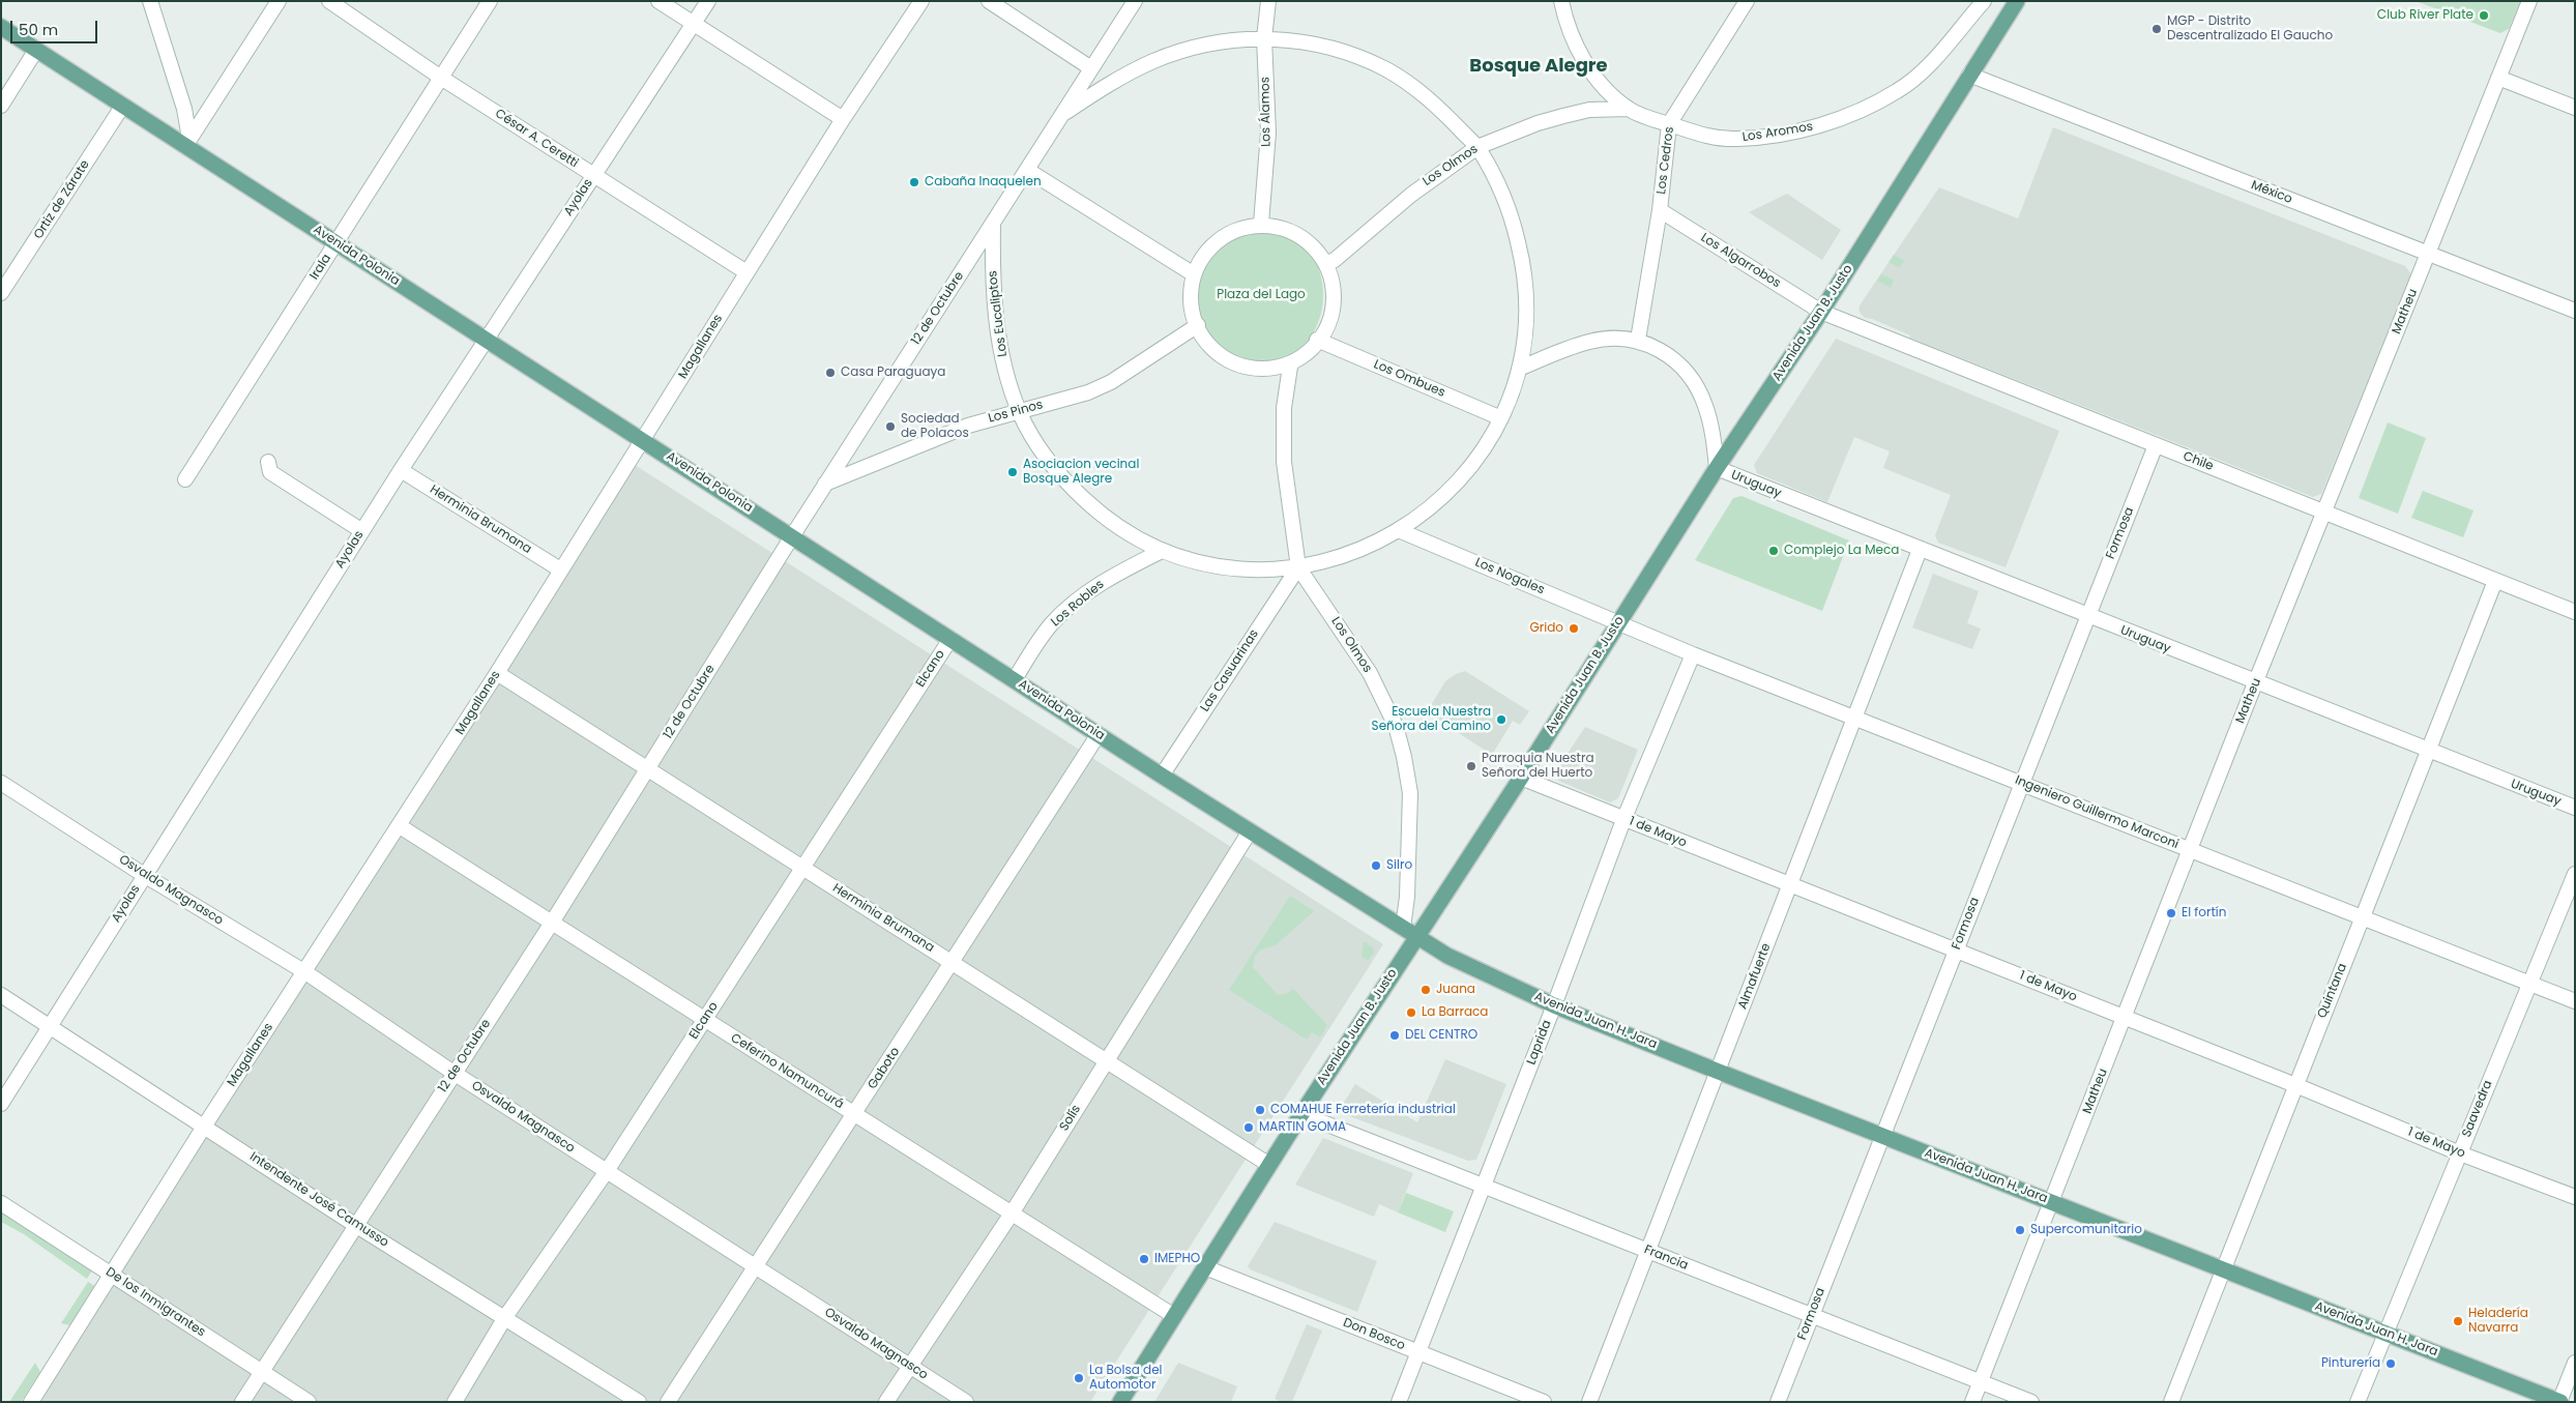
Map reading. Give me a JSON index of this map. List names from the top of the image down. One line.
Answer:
{"streets":{"main road":["Avenida Polonia","Avenida Juan B. Justo","Avenida Juan H. Jara"],"street":["Los Álamos","Los Aromos","César A. Ceretti","Los Cedros","Los Olmos","México","Ayolas","Ortiz de Zárate","Los Algarrobos","Irala","12 de Octubre","Matheu","Los Eucaliptos","Magallanes","Los Ombues","Los Pinos","Chile","Uruguay","Herminia Brumana","Formosa","Los Nogales","Los Robles","Elcano","Las Casuarinas","Ingeniero Guillermo Marconi","1 de Mayo","Osvaldo Magnasco","Almafuerte","Quintana","Laprida","Gaboto","Ceferino Namuncurá","Saavedra","Solís","Intendente José Camusso","Francia","De los Inmigrantes","Don Bosco"]},"crossings":[["Los Álamos","Los Olmos"],["Los Álamos","Los Eucaliptos"],["Los Álamos","Los Ombues"],["Los Álamos","Los Pinos"],["Los Aromos","Los Cedros"],["Los Aromos","Los Olmos"],["César A. Ceretti","Ayolas"],["César A. Ceretti","Irala"],["César A. Ceretti","Magallanes"],["Los Cedros","Los Algarrobos"],["Los Olmos","Avenida Polonia"],["Los Olmos","Los Eucaliptos"],["Los Olmos","Los Ombues"],["Los Olmos","Los Pinos"],["Los Olmos","Las Casuarinas"],["México","Matheu"],["México","Avenida Juan B. Justo"],["Ayolas","Avenida Polonia"],["Ayolas","Herminia Brumana"],["Ayolas","Osvaldo Magnasco"],["Ayolas","Intendente José Camusso"],["Ortiz de Zárate","Avenida Polonia"],["Avenida Polonia","Irala"],["Avenida Polonia","12 de Octubre"],["Avenida Polonia","Avenida Juan B. Justo"],["Avenida Polonia","Magallanes"],["Avenida Polonia","Los Robles"],["Avenida Polonia","Elcano"],["Avenida Polonia","Las Casuarinas"],["Avenida Polonia","Avenida Juan H. Jara"],["Avenida Polonia","Gaboto"],["Avenida Polonia","Solís"],["Los Algarrobos","Avenida Juan B. Justo"],["Los Algarrobos","Chile"],["12 de Octubre","Los Eucaliptos"],["12 de Octubre","Los Pinos"],["12 de Octubre","Herminia Brumana"],["12 de Octubre","Osvaldo Magnasco"],["12 de Octubre","Ceferino Namuncurá"],["12 de Octubre","Intendente José Camusso"],["12 de Octubre","De los Inmigrantes"],["Matheu","Chile"],["Matheu","Uruguay"],["Matheu","Ingeniero Guillermo Marconi"],["Matheu","1 de Mayo"],["Matheu","Avenida Juan H. Jara"],["Matheu","Francia"],["Los Eucaliptos","Los Ombues"],["Los Eucaliptos","Los Pinos"],["Los Eucaliptos","Los Nogales"],["Los Eucaliptos","Los Robles"],["Los Eucaliptos","Las Casuarinas"],["Avenida Juan B. Justo","Chile"],["Avenida Juan B. Justo","Uruguay"],["Avenida Juan B. Justo","Herminia Brumana"],["Avenida Juan B. Justo","Los Nogales"],["Avenida Juan B. Justo","Ingeniero Guillermo Marconi"],["Avenida Juan B. Justo","1 de Mayo"],["Avenida Juan B. Justo","Avenida Juan H. Jara"],["Avenida Juan B. Justo","Ceferino Namuncurá"],["Avenida Juan B. Justo","Francia"],["Avenida Juan B. Justo","Don Bosco"],["Magallanes","Herminia Brumana"],["Magallanes","Osvaldo Magnasco"],["Magallanes","Ceferino Namuncurá"],["Magallanes","Intendente José Camusso"],["Magallanes","De los Inmigrantes"],["Los Ombues","Los Pinos"],["Chile","Formosa"],["Chile","Quintana"],["Uruguay","Formosa"],["Uruguay","Almafuerte"],["Uruguay","Quintana"],["Herminia Brumana","Elcano"],["Herminia Brumana","Gaboto"],["Herminia Brumana","Solís"],["Formosa","Ingeniero Guillermo Marconi"],["Formosa","1 de Mayo"],["Formosa","Avenida Juan H. Jara"],["Formosa","Francia"],["Los Nogales","Ingeniero Guillermo Marconi"],["Elcano","Osvaldo Magnasco"],["Elcano","Ceferino Namuncurá"],["Elcano","Intendente José Camusso"],["Ingeniero Guillermo Marconi","Almafuerte"],["Ingeniero Guillermo Marconi","Quintana"],["Ingeniero Guillermo Marconi","Laprida"],["Ingeniero Guillermo Marconi","Saavedra"],["1 de Mayo","Almafuerte"],["1 de Mayo","Quintana"],["1 de Mayo","Laprida"],["1 de Mayo","Saavedra"],["Osvaldo Magnasco","Gaboto"],["Osvaldo Magnasco","Solís"],["Almafuerte","Avenida Juan H. Jara"],["Almafuerte","Francia"],["Quintana","Avenida Juan H. Jara"],["Avenida Juan H. Jara","Laprida"],["Avenida Juan H. Jara","Saavedra"],["Laprida","Francia"],["Laprida","Don Bosco"],["Gaboto","Ceferino Namuncurá"],["Ceferino Namuncurá","Solís"]],"districts":["Bosque Alegre"],"parks":["Plaza del Lago"],"places":["Club River Plate","MGP - Distrito Descentralizado El Gaucho","Cabaña Inaquelen","Casa Paraguaya","Sociedad de Polacos","Asociacion vecinal Bosque Alegre","Complejo La Meca","Grido","Escuela Nuestra Señora del Camino","Parroquia Nuestra Señora del Huerto","Silro","El fortín","Juana","La Barraca","DEL CENTRO","COMAHUE Ferretería industrial","MARTIN GOMA","Supercomunitario","IMEPHO","Heladería Navarra","Pinturería","La Bolsa del Automotor"],"scale_bar":"50 m"}
